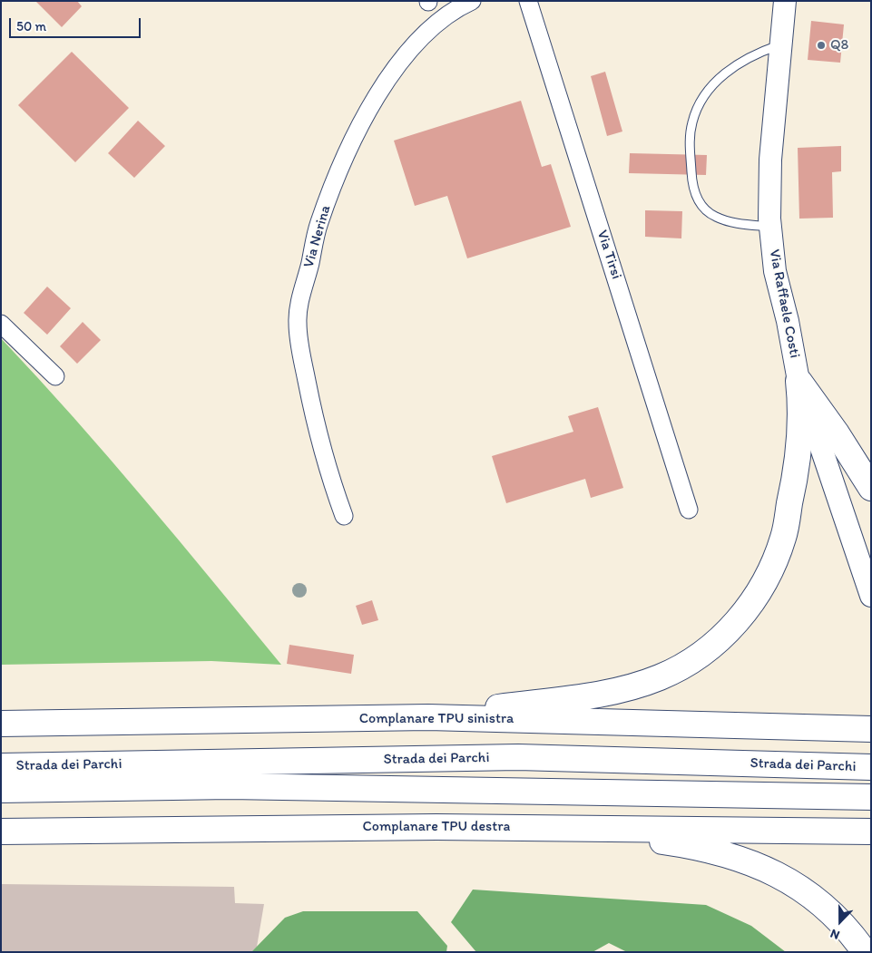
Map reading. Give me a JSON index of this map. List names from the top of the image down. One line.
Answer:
{"streets":{"highway":["Complanare TPU sinistra","Strada dei Parchi","Complanare TPU destra"],"street":["Via Nerina","Via Tirsi","Via Raffaele Costi"]},"places":["Q8"],"scale_bar":"50 m","north":"bottom"}
